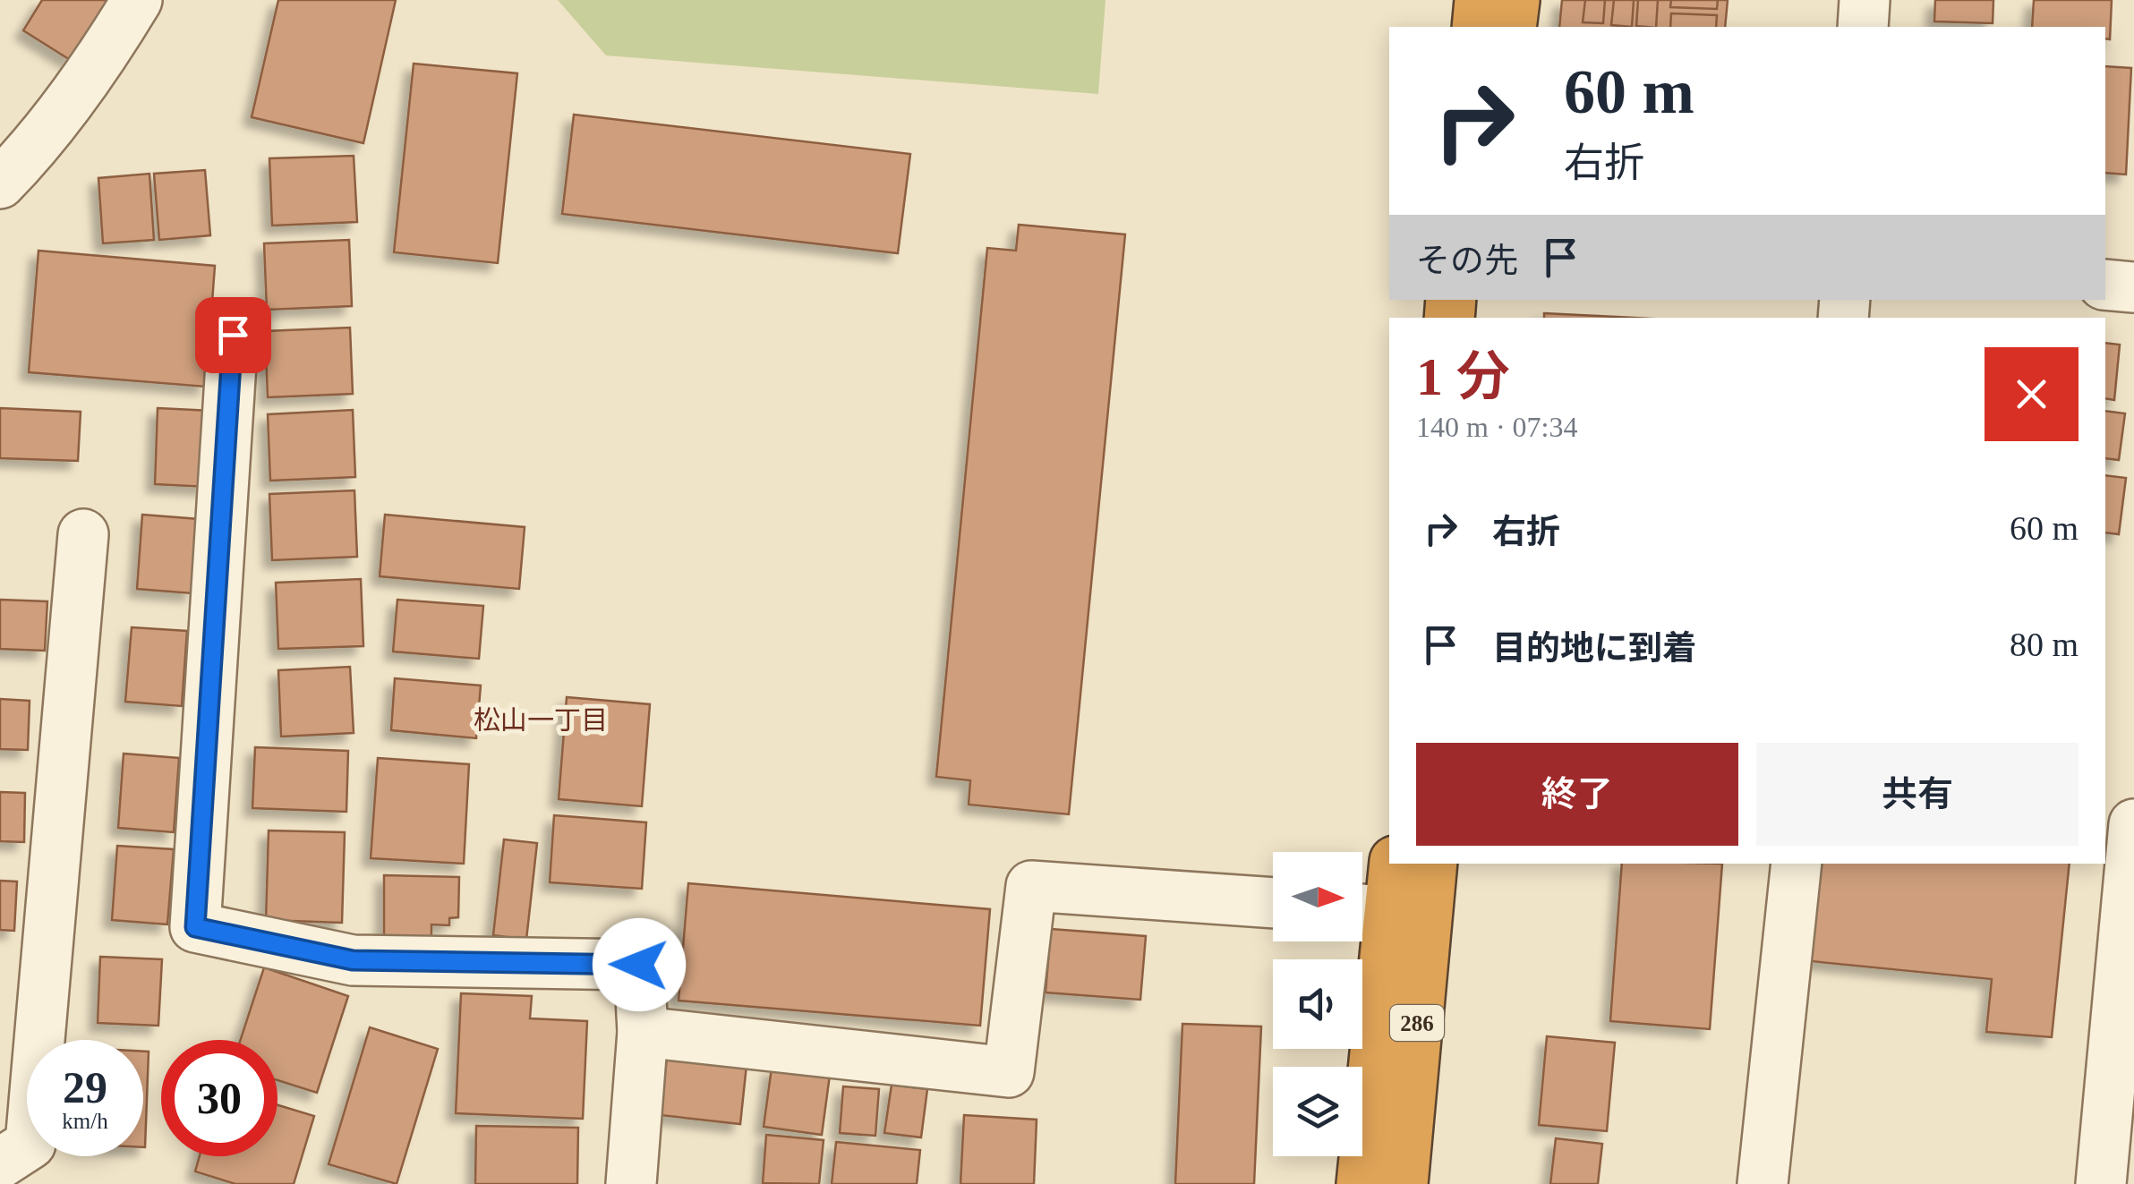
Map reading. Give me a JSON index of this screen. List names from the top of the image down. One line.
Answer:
{"streets":{"highway":["286"]},"districts":["松山一丁目"],"north":"right","page":{"turn":["60 m","右折"],"then":"その先","heading":["1 分","140 m · 07:34"],"list":[{"name":"右折","value":"60 m"},{"name":"目的地に到着","value":"80 m"}],"buttons":["終了","共有"],"speed":"29 km/h","limit":"30"}}
